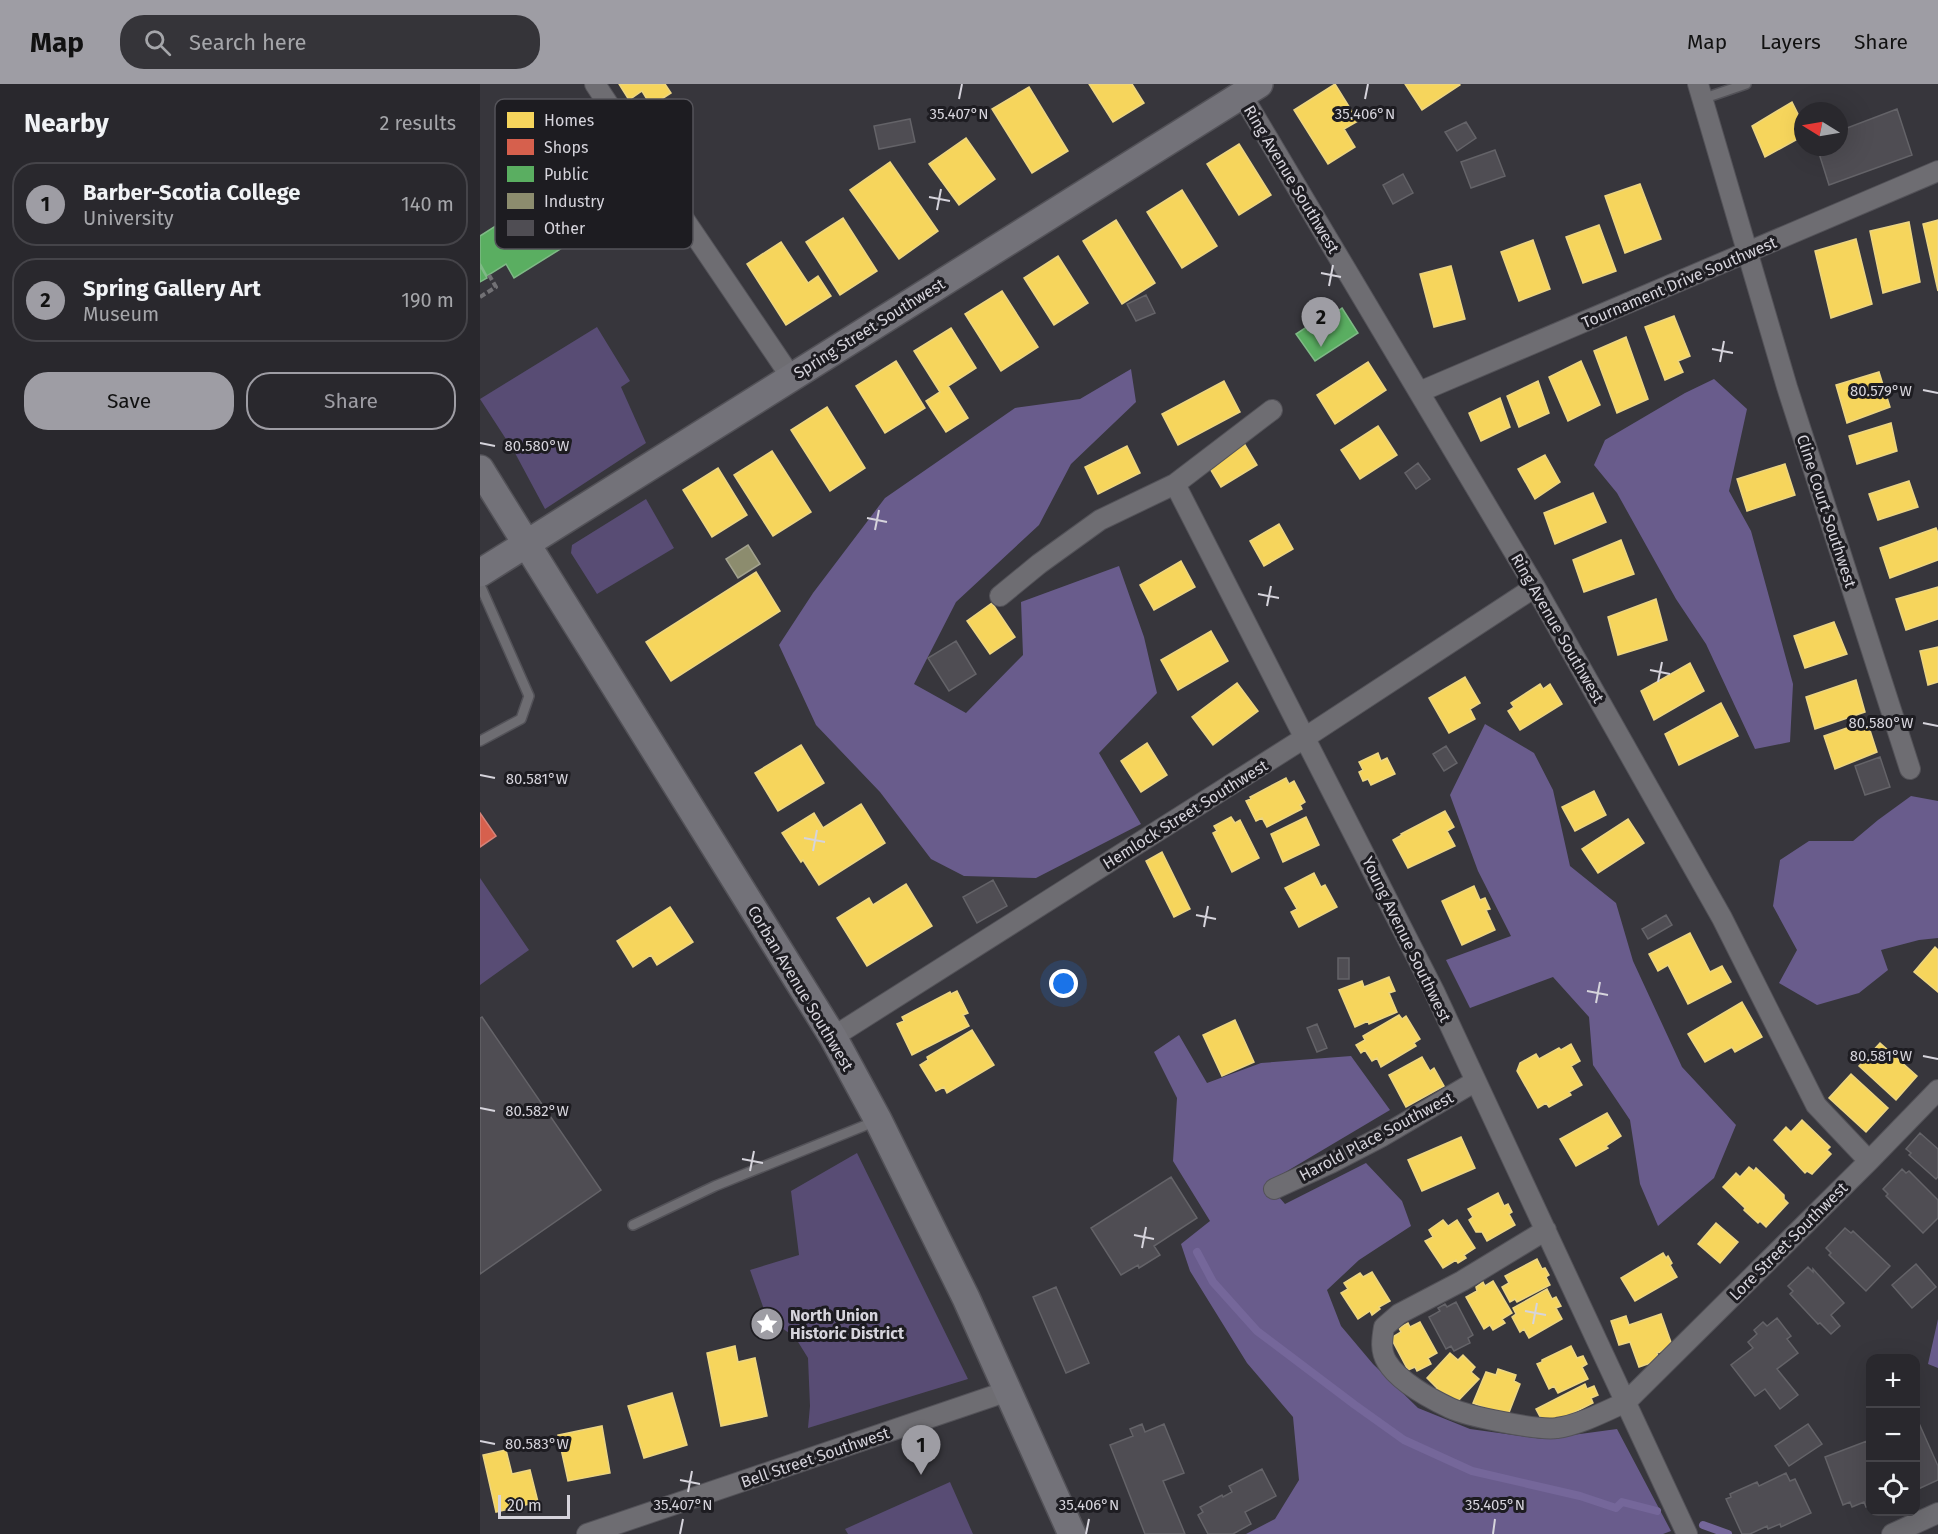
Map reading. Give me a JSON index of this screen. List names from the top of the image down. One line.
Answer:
{"streets":{"street":["Ring Avenue Southwest","Tournament Drive Southwest","Spring Street Southwest","Cline Court Southwest","Hemlock Street Southwest","Young Avenue Southwest","Corban Avenue Southwest","Harold Place Southwest","Lore Street Southwest","Bell Street Southwest"]},"crossings":[["Ring Avenue Southwest","Tournament Drive Southwest"],["Ring Avenue Southwest","Spring Street Southwest"],["Ring Avenue Southwest","Hemlock Street Southwest"],["Ring Avenue Southwest","Lore Street Southwest"],["Tournament Drive Southwest","Cline Court Southwest"],["Spring Street Southwest","Corban Avenue Southwest"],["Hemlock Street Southwest","Young Avenue Southwest"],["Hemlock Street Southwest","Corban Avenue Southwest"],["Young Avenue Southwest","Harold Place Southwest"],["Young Avenue Southwest","Lore Street Southwest"],["Corban Avenue Southwest","Bell Street Southwest"]],"places":{"place":["North Union Historic District"]},"legend":["Homes","Shops","Public","Industry","Other"],"scale_bar":"20 m","north":"left","page":{"header":"Map","search":"Search here","nav":["Map","Layers","Share"],"heading":["Nearby","2 results"],"list":[{"mark":"1","name":"Barber-Scotia College","note":"University","value":"140 m"},{"mark":"2","name":"Spring Gallery Art","note":"Museum","value":"190 m"}],"pins":["2","1"],"buttons":["Save","Share"],"map_buttons":["+","−"],"scale":"20 m"},"coordinates":["35.407°N","35.406°N","80.579°W","80.580°W","80.581°W","80.582°W","80.583°W","35.405°N"]}
